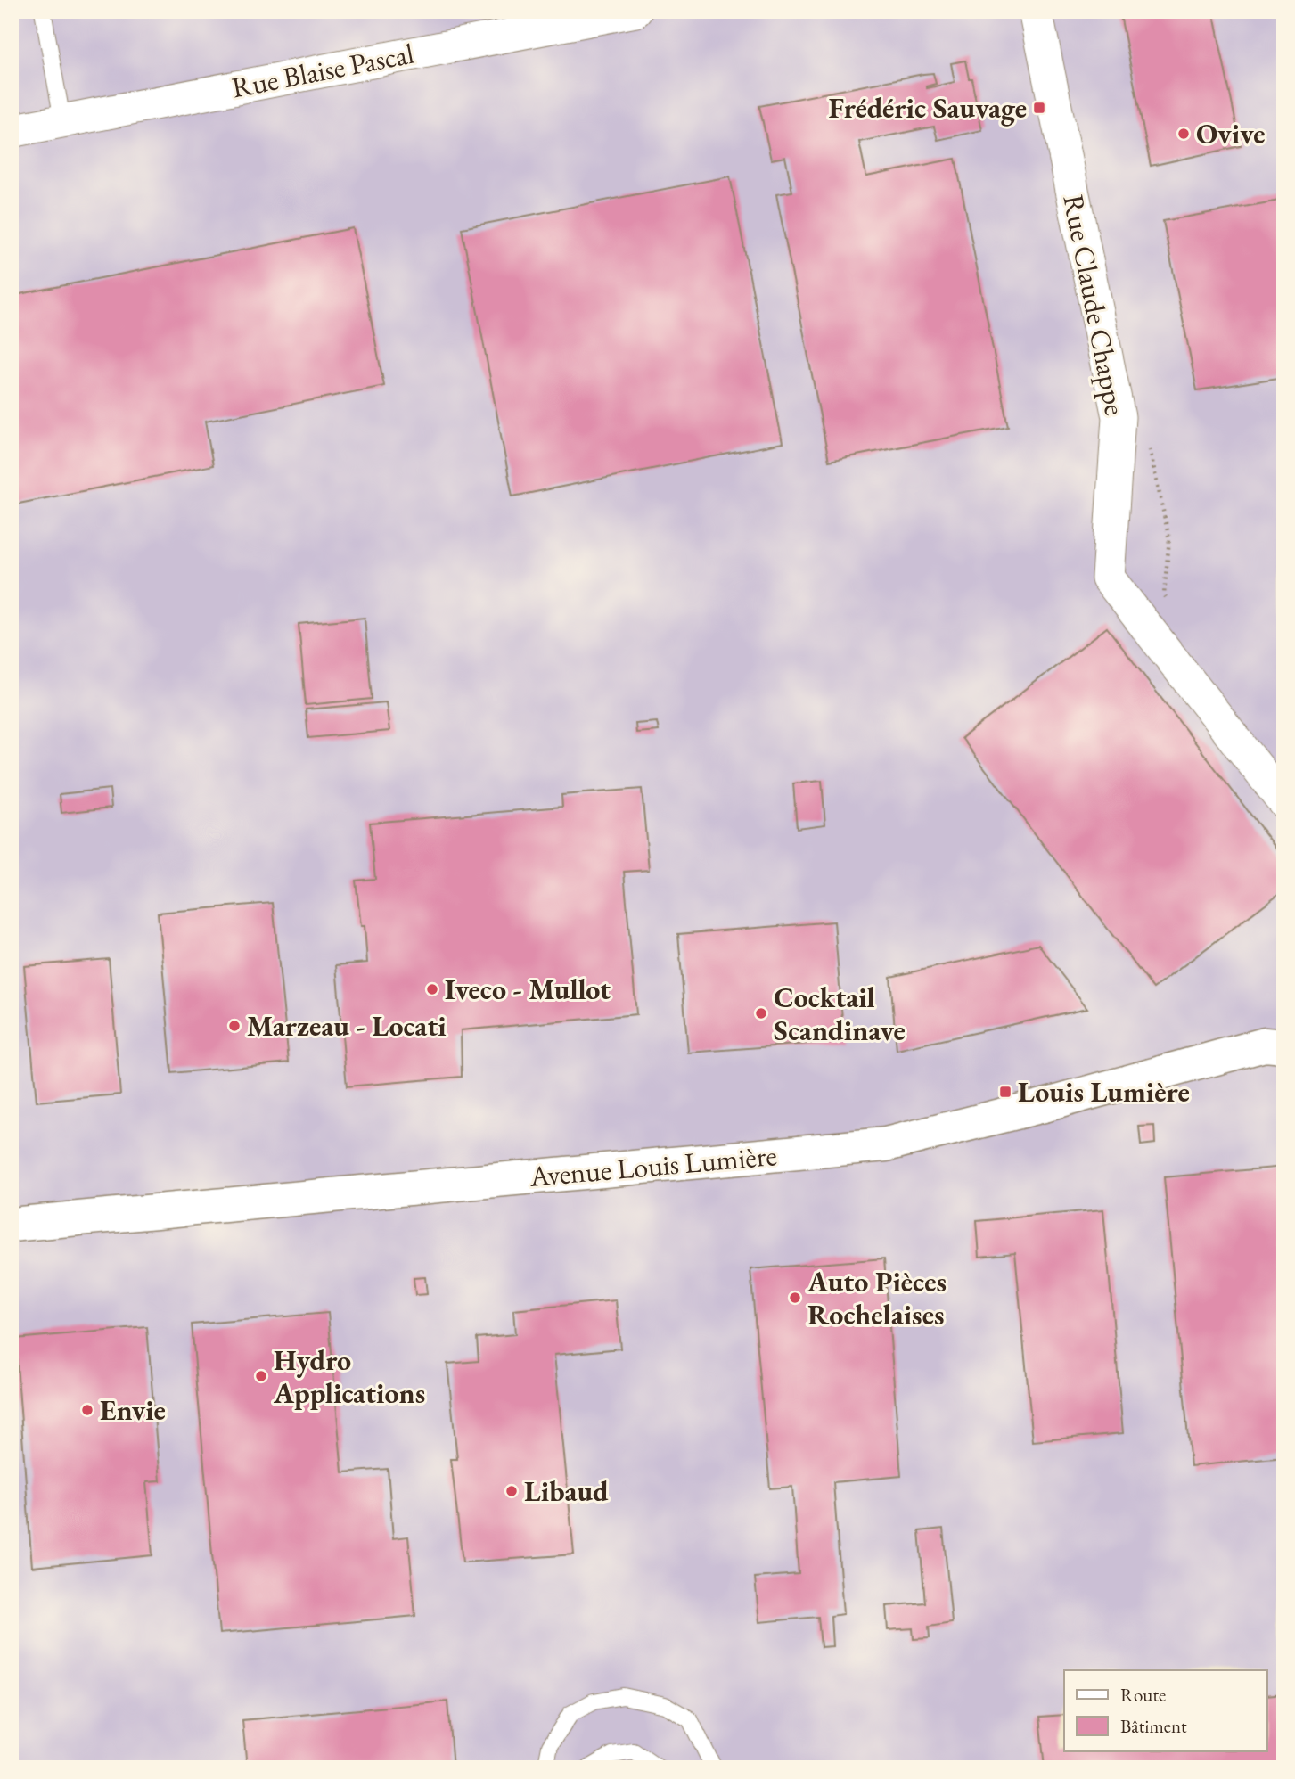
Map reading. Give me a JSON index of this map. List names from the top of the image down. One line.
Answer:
{"streets":{"street":["Rue Blaise Pascal","Rue Claude Chappe","Avenue Louis Lumière"]},"places":{"transit":["Frédéric Sauvage","Louis Lumière"],"other":["Ovive","Iveco - Mullot","Cocktail Scandinave","Marzeau - Locati","Auto Pièces Rochelaises","Hydro Applications","Envie","Libaud"]},"legend":["Route","Bâtiment"]}
